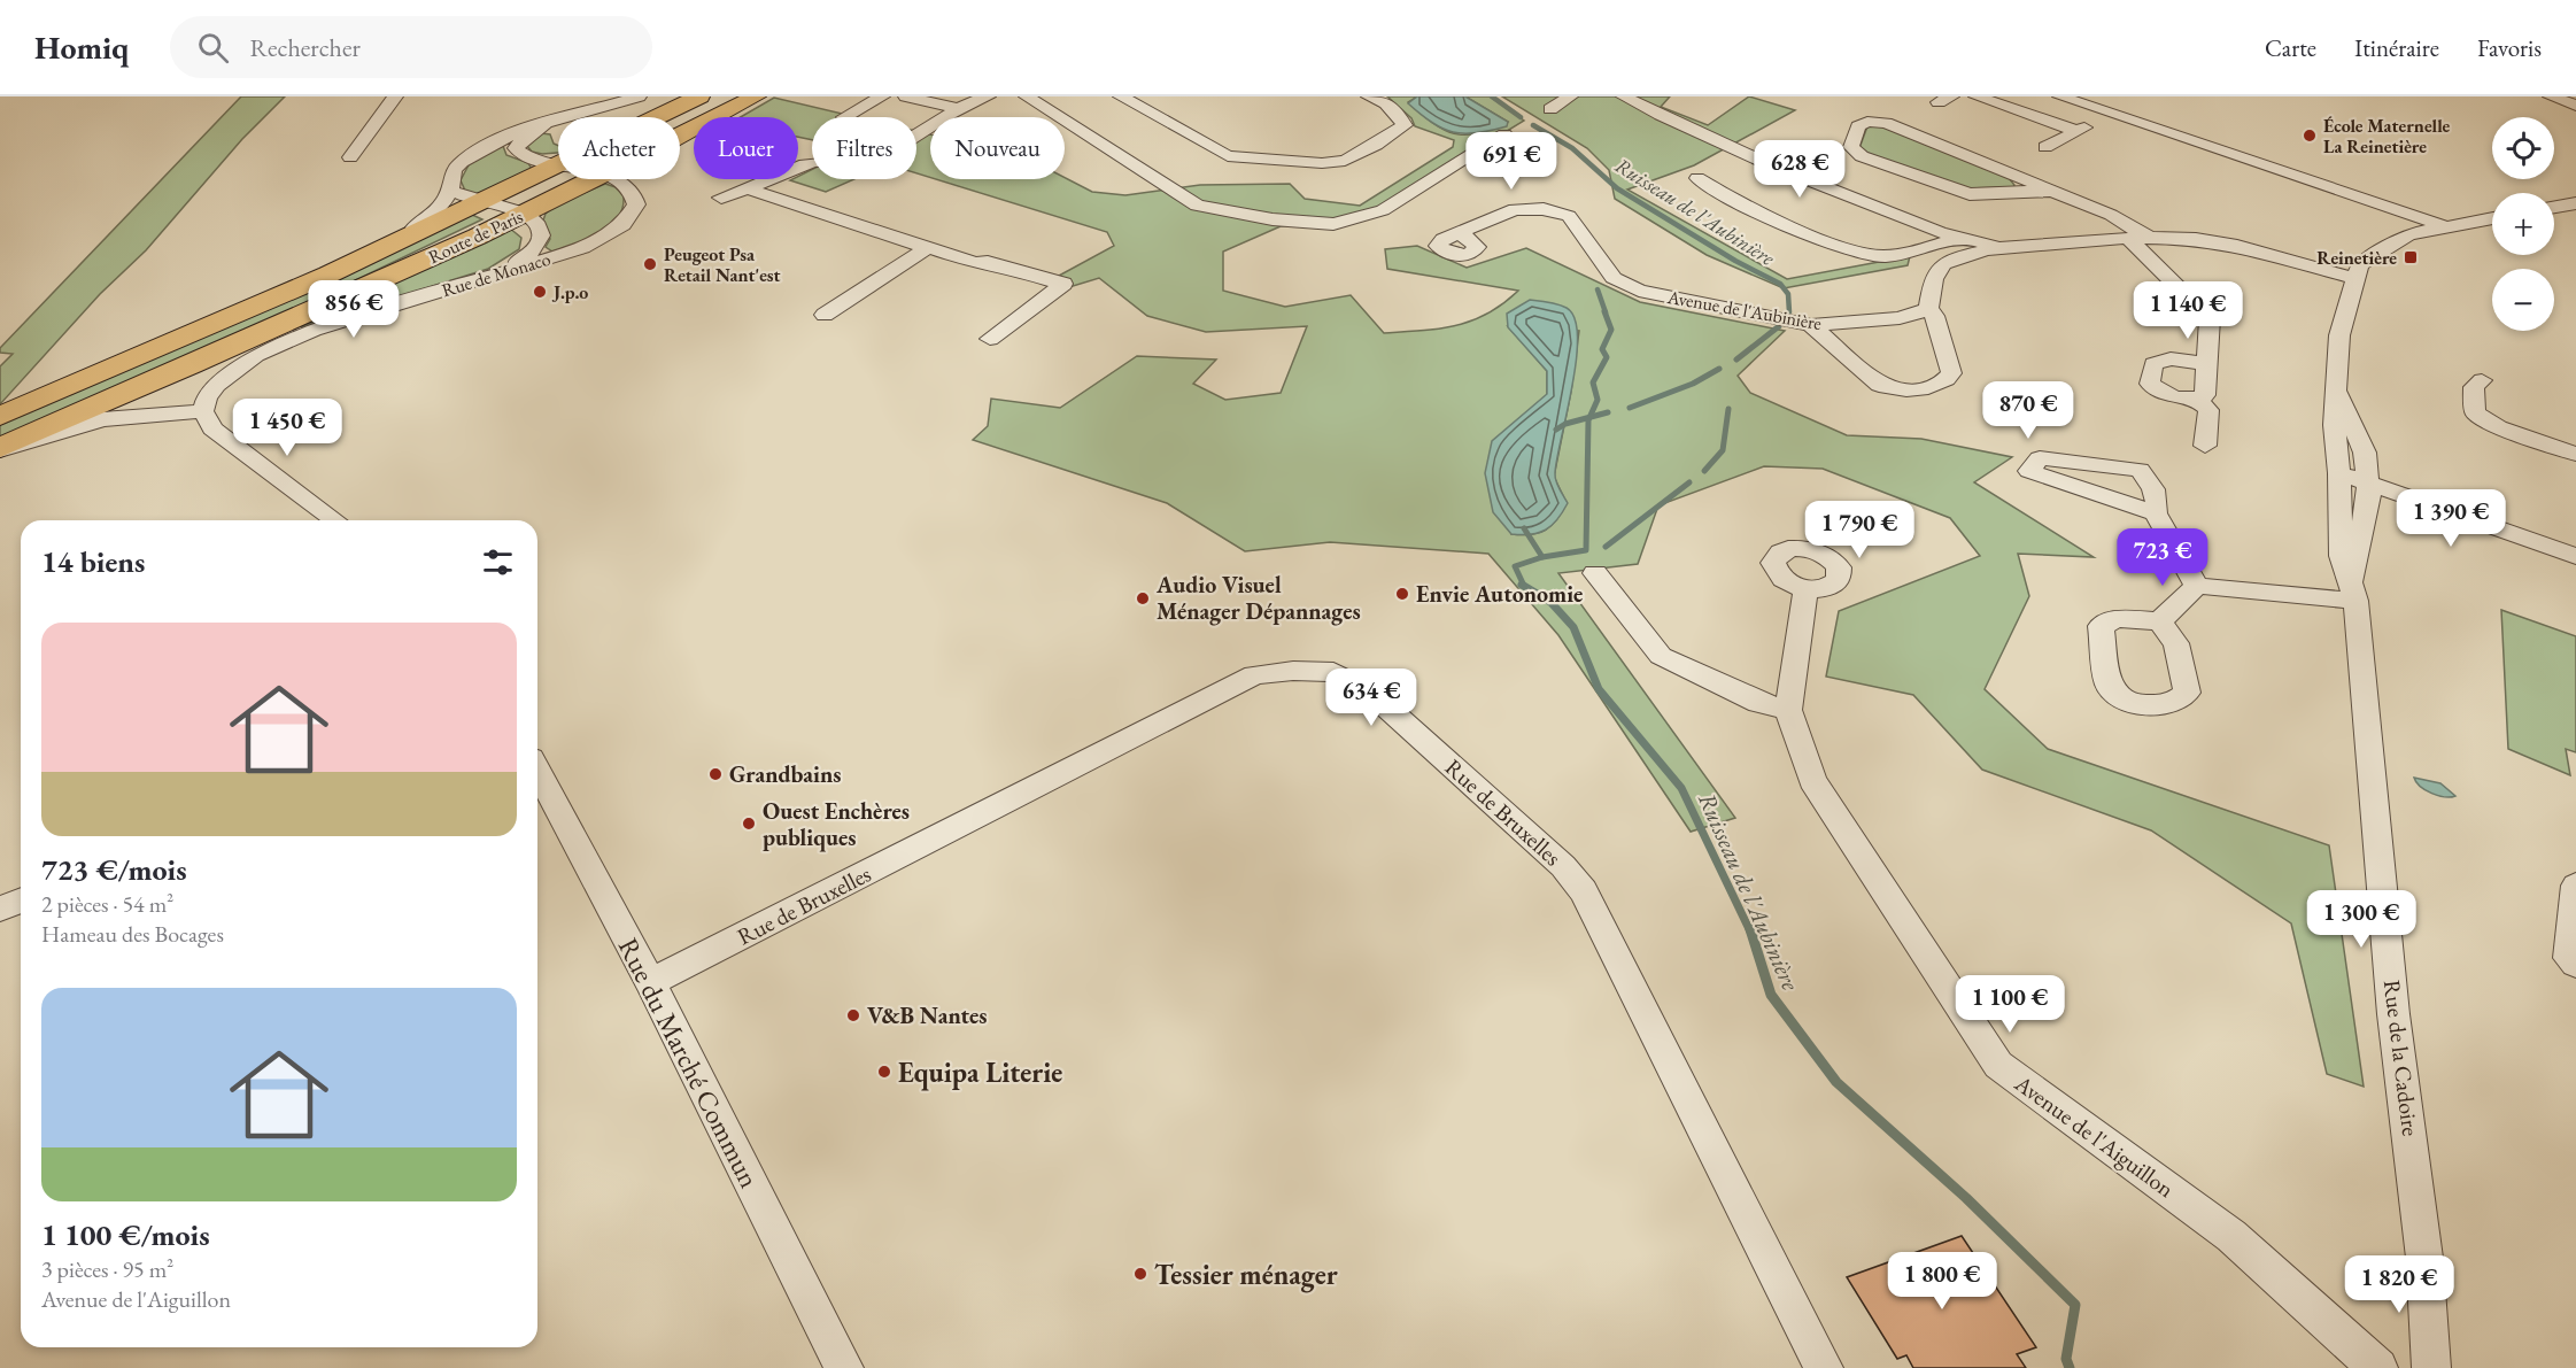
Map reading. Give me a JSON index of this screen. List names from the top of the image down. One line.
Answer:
{"streets":{"main road":["Route de Paris"],"street":["Rue de Monaco","Avenue de l'Aubinière","Rue de Bruxelles","Rue de la Cadoire","Rue du Marché Commun","Avenue de l'Aiguillon"]},"crossings":[["Rue de Bruxelles","Rue du Marché Commun"]],"water":["Ruisseau de l'Aubinière"],"places":{"other":["École Maternelle La Reinetière","Peugeot Psa Retail Nant'est","J.p.o","Envie Autonomie","Audio Visuel Ménager Dépannages","Grandbains","Ouest Enchères publiques","V&B Nantes","Equipa Literie","Tessier ménager"],"transit":["Reinetière"]},"page":{"header":"Homiq","search":"Rechercher","nav":["Carte","Itinéraire","Favoris"],"map_buttons":["+","−"],"chip":["Acheter","Louer","Filtres","Nouveau"],"price":["691 €","628 €","856 €","1 140 €","870 €","1 450 €","1 390 €","1 790 €","723 €","634 €","1 300 €","1 100 €","1 800 €","1 820 €"],"heading":"14 biens","list":[{"name":"723 €/mois","note":"2 pièces · 54 m² · Hameau des Bocages"},{"name":"1 100 €/mois","note":"3 pièces · 95 m² · Avenue de l'Aiguillon"}]}}
